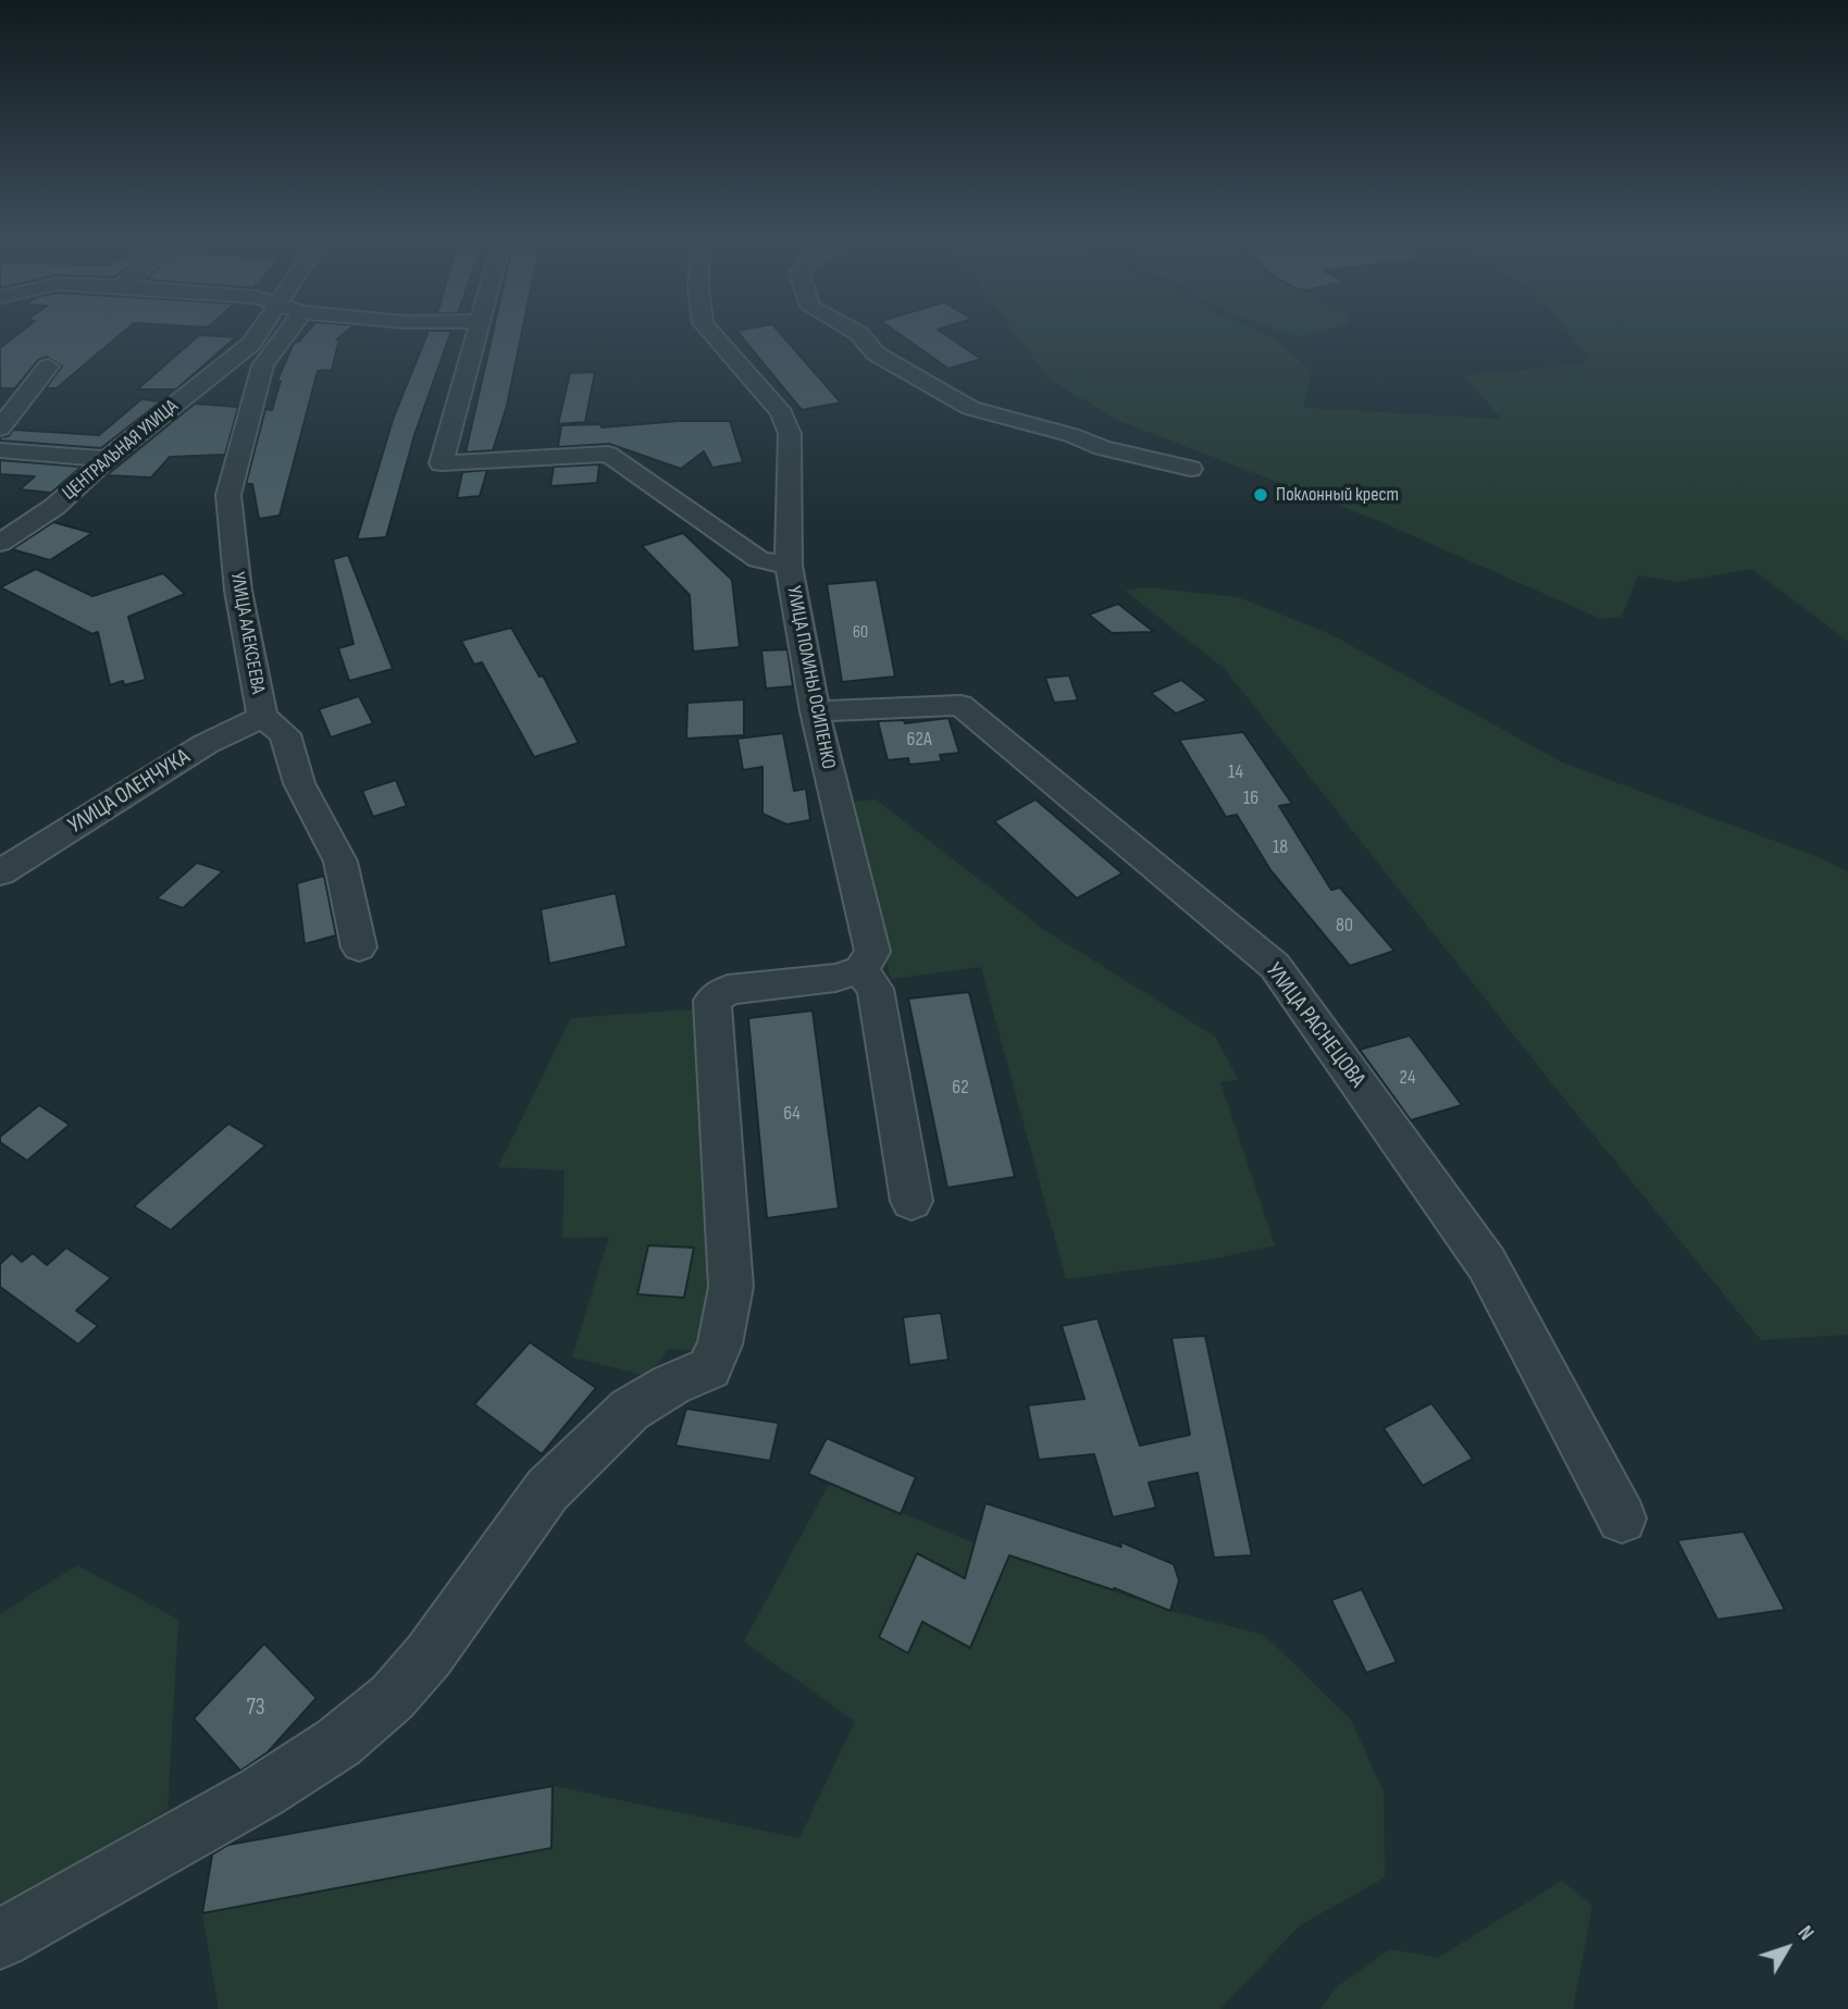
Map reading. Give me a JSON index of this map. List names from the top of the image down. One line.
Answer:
{"streets":{"street":["ЦЕНТРАЛЬНАЯ УЛИЦА","УЛИЦА АЛЕКСЕЕВА","УЛИЦА ПОЛИНЫ ОСИПЕНКО","УЛИЦА ОЛЕНЧУКА","УЛИЦА РАСНЕЦОВА"]},"crossings":[["УЛИЦА АЛЕКСЕЕВА","УЛИЦА ОЛЕНЧУКА"],["УЛИЦА ПОЛИНЫ ОСИПЕНКО","УЛИЦА РАСНЕЦОВА"]],"places":["Поклонный крест"],"house_numbers":["60","62А","14","16","18","80","24","62","64","73"],"north":"top right"}
